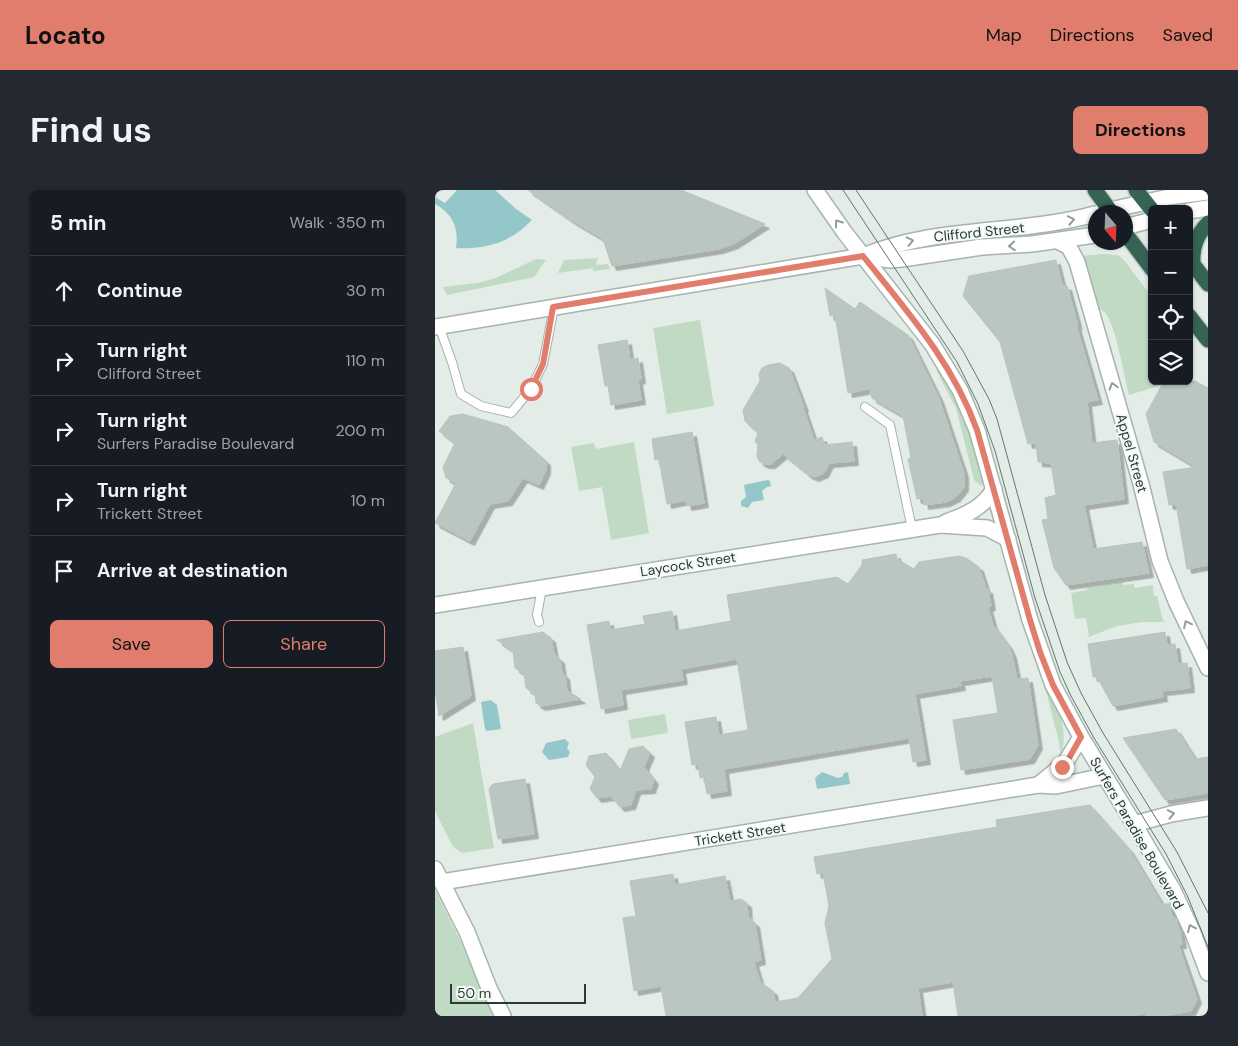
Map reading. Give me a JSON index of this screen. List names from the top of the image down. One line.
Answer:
{"streets":{"street":["Clifford Street","Appel Street","Laycock Street","Surfers Paradise Boulevard","Trickett Street"]},"crossings":[["Clifford Street","Appel Street"],["Clifford Street","Surfers Paradise Boulevard"],["Laycock Street","Surfers Paradise Boulevard"],["Surfers Paradise Boulevard","Trickett Street"]],"one_way":["Appel Street"],"scale_bar":"50 m","north":"bottom","page":{"header":"Locato","nav":["Map","Directions","Saved"],"buttons":["Directions",["Save","Share"]],"title":"Find us","heading":["5 min","Walk · 350 m"],"map_buttons":["+","−"],"list":[["Continue","30 m"],["Turn right","Clifford Street","110 m"],["Turn right","Surfers Paradise Boulevard","200 m"],["Turn right","Trickett Street","10 m"],"Arrive at destination"],"scale":"50 m"}}
